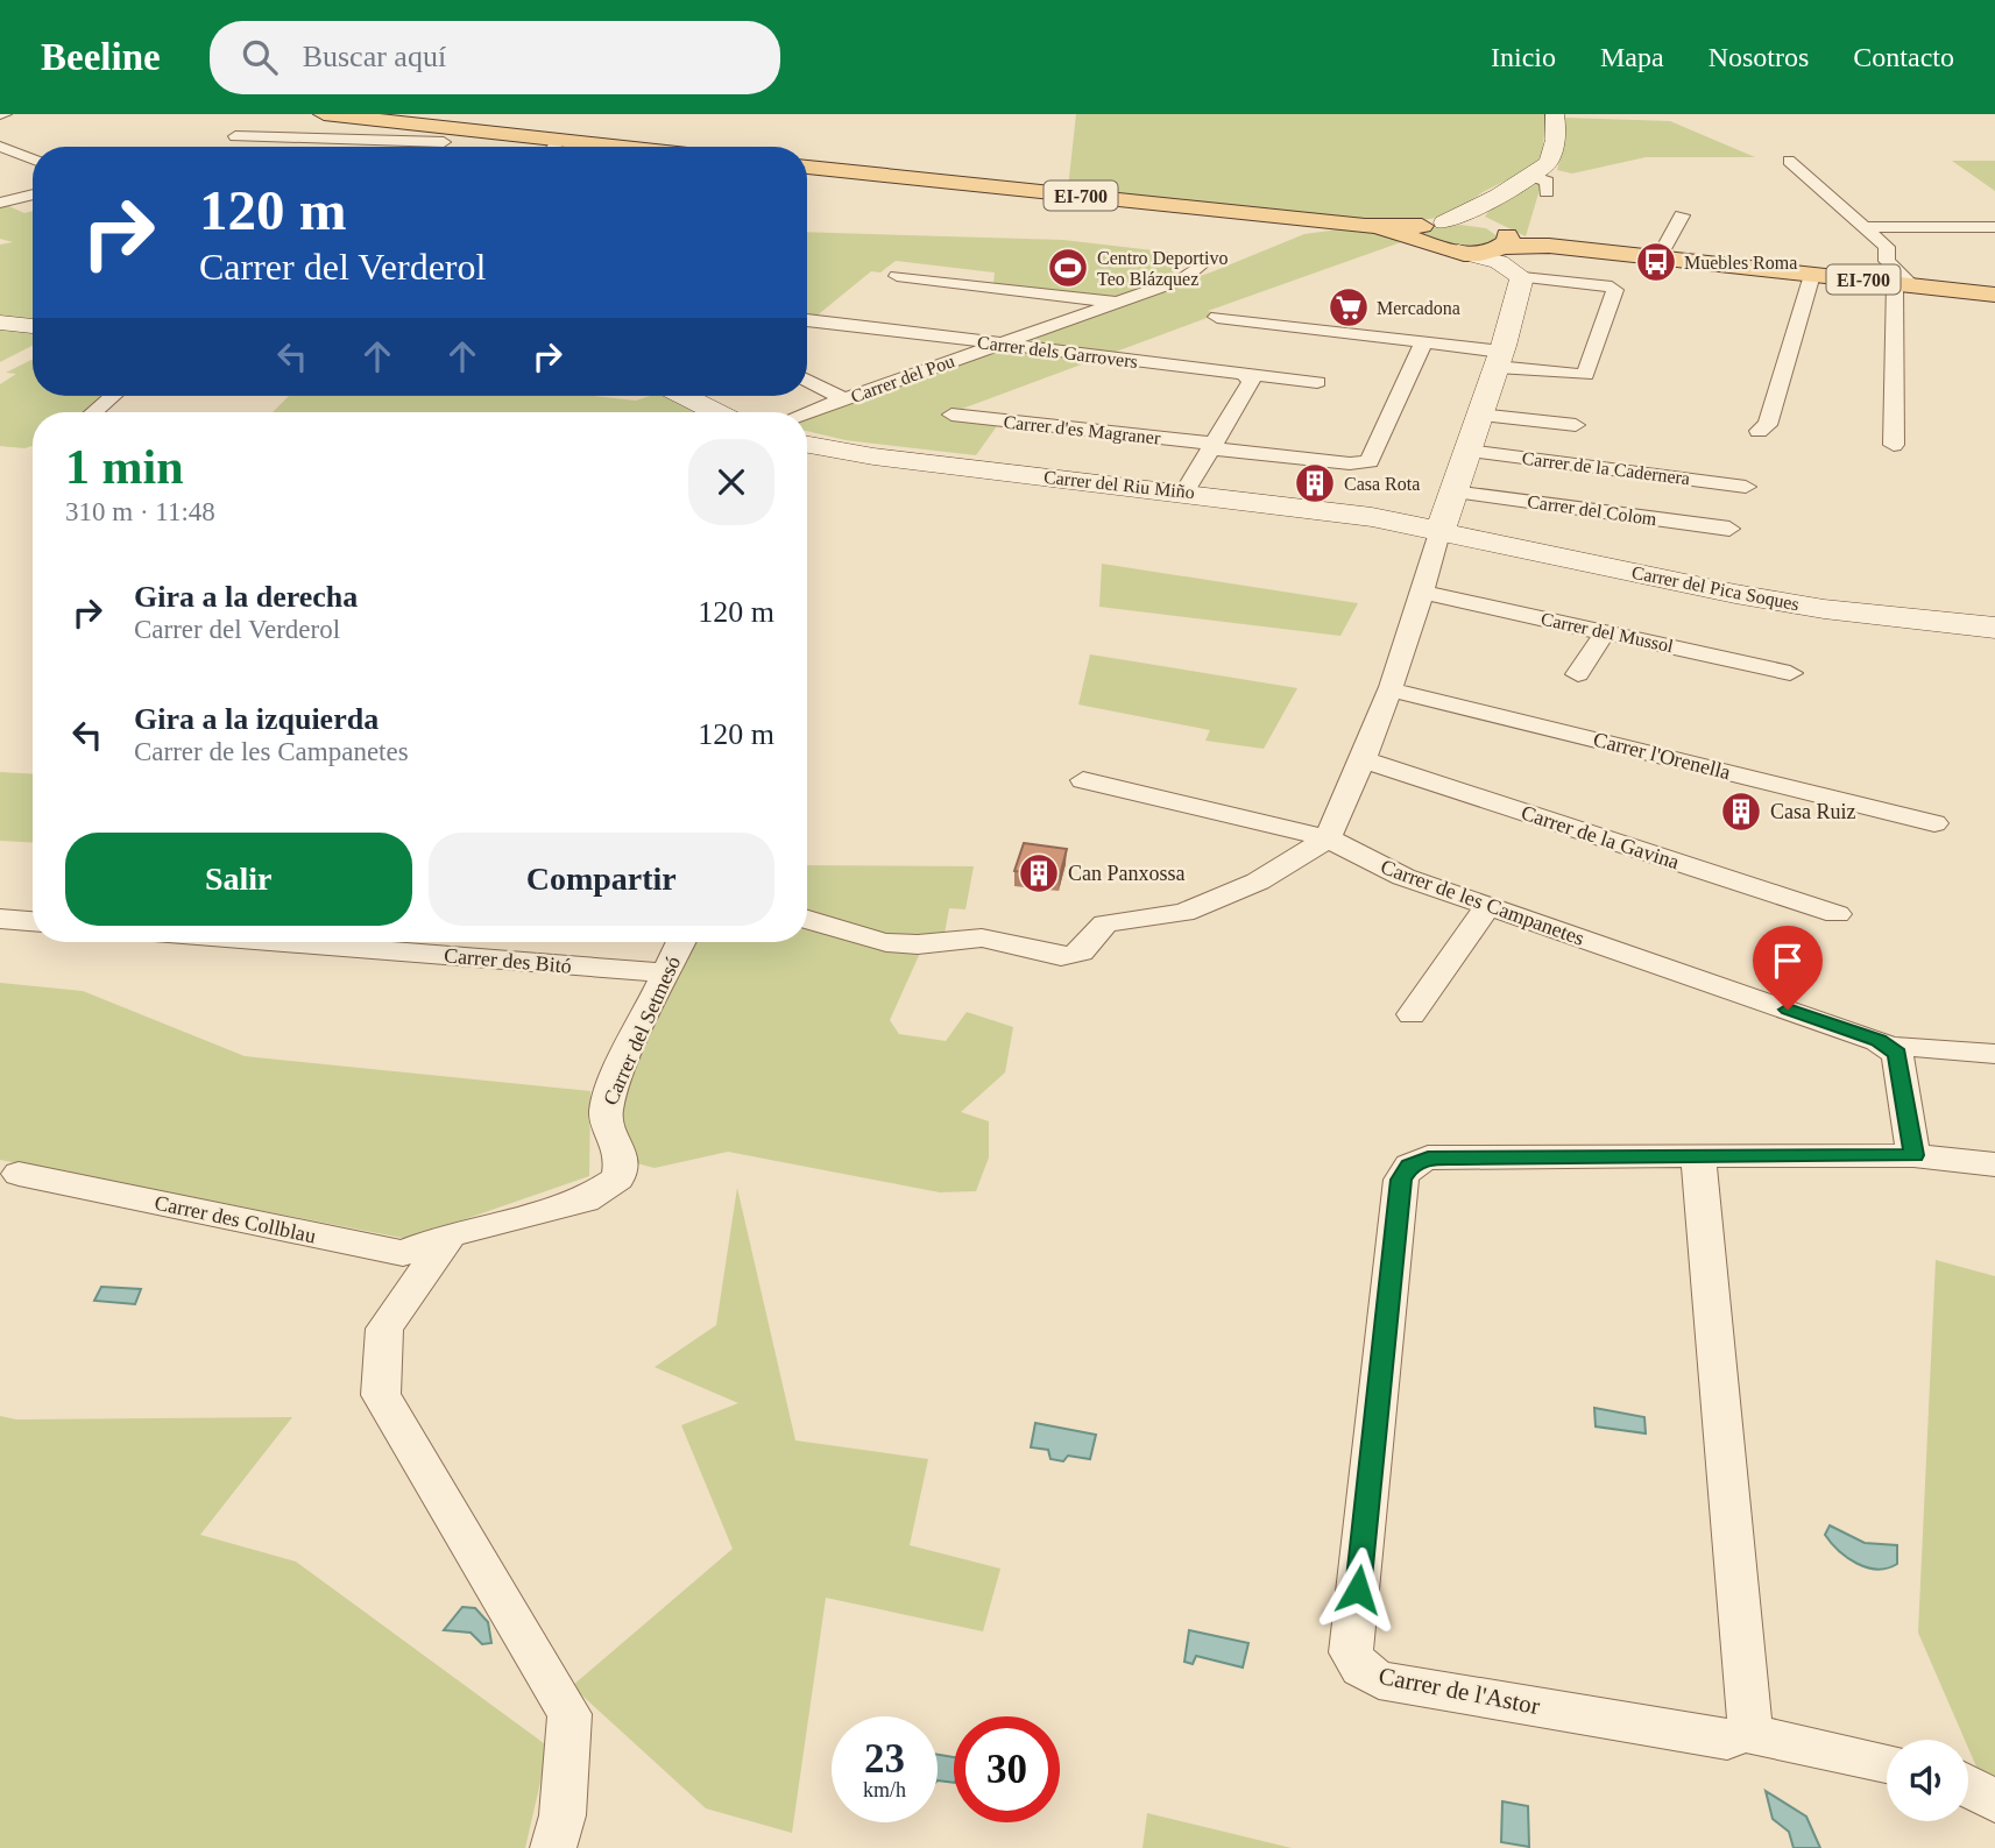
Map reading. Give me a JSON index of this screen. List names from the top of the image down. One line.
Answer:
{"streets":{"main road":["EI-700"],"street":["Carrer dels Garrovers","Carrer del Pou","Carrer d'es Magraner","Carrer de la Cadernera","Carrer del Riu Miño","Carrer del Colom","Carrer del Pica Soques","Carrer del Mussol","Carrer l'Orenella","Carrer de la Gavina","Carrer de les Campanetes","Carrer des Bitó","Carrer del Setmesó","Carrer des Collblau","Carrer de l'Astor"]},"crossings":[["Carrer dels Garrovers","Carrer del Pou"],["Carrer del Riu Miño","Carrer del Pica Soques"],["Carrer des Bitó","Carrer del Setmesó"],["Carrer del Setmesó","Carrer des Collblau"]],"places":{"bus stop":["Muebles Roma"],"sports":["Centro Deportivo Teo Blázquez"],"supermarket":["Mercadona"],"building":["Casa Rota","Casa Ruiz","Can Panxossa"]},"page":{"header":"Beeline","search":"Buscar aquí","nav":["Inicio","Mapa","Nosotros","Contacto"],"turn":["120 m","Carrer del Verderol"],"heading":["1 min","310 m · 11:48"],"list":[{"name":"Gira a la derecha","note":"Carrer del Verderol","value":"120 m"},{"name":"Gira a la izquierda","note":"Carrer de les Campanetes","value":"120 m"}],"buttons":["Salir","Compartir"],"speed":"23 km/h","limit":"30"}}
